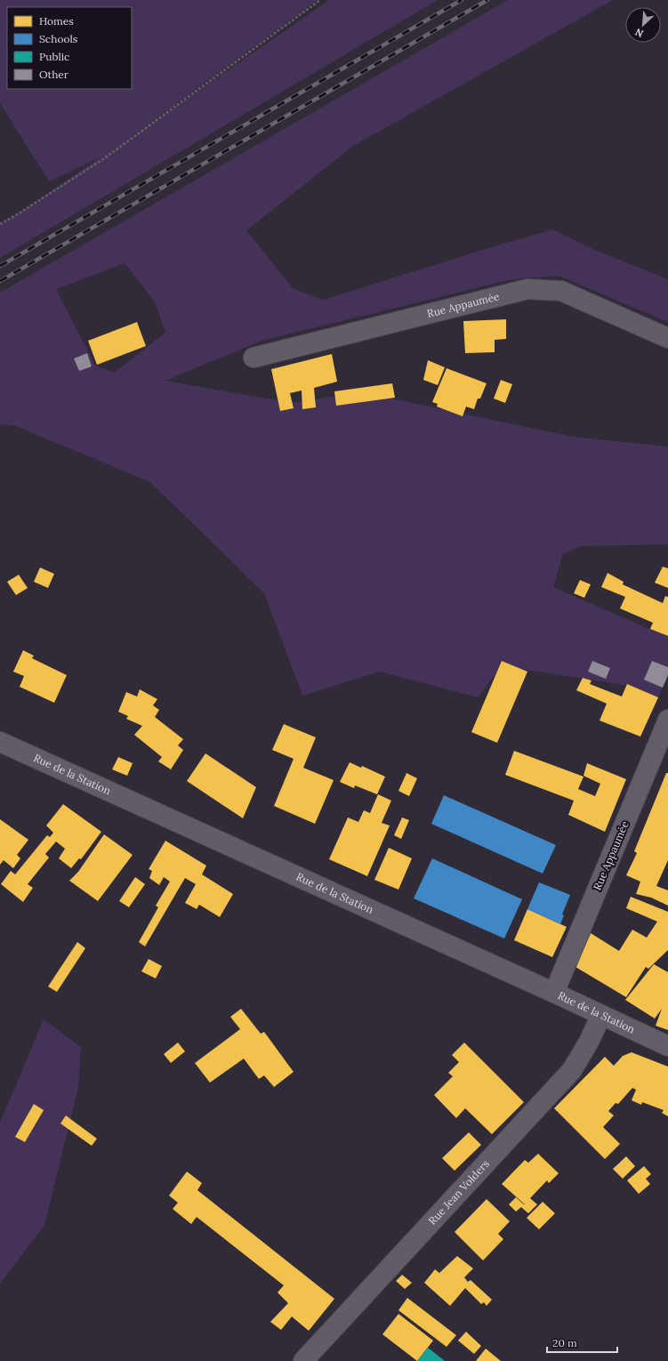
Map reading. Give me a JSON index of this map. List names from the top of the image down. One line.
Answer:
{"streets":{"street":["Rue Appaumée","Rue de la Station","Rue Jean Volders"]},"crossings":[["Rue Appaumée","Rue de la Station"],["Rue de la Station","Rue Jean Volders"]],"legend":["Homes","Schools","Public","Other"],"scale_bar":"20 m","north":"bottom left"}
